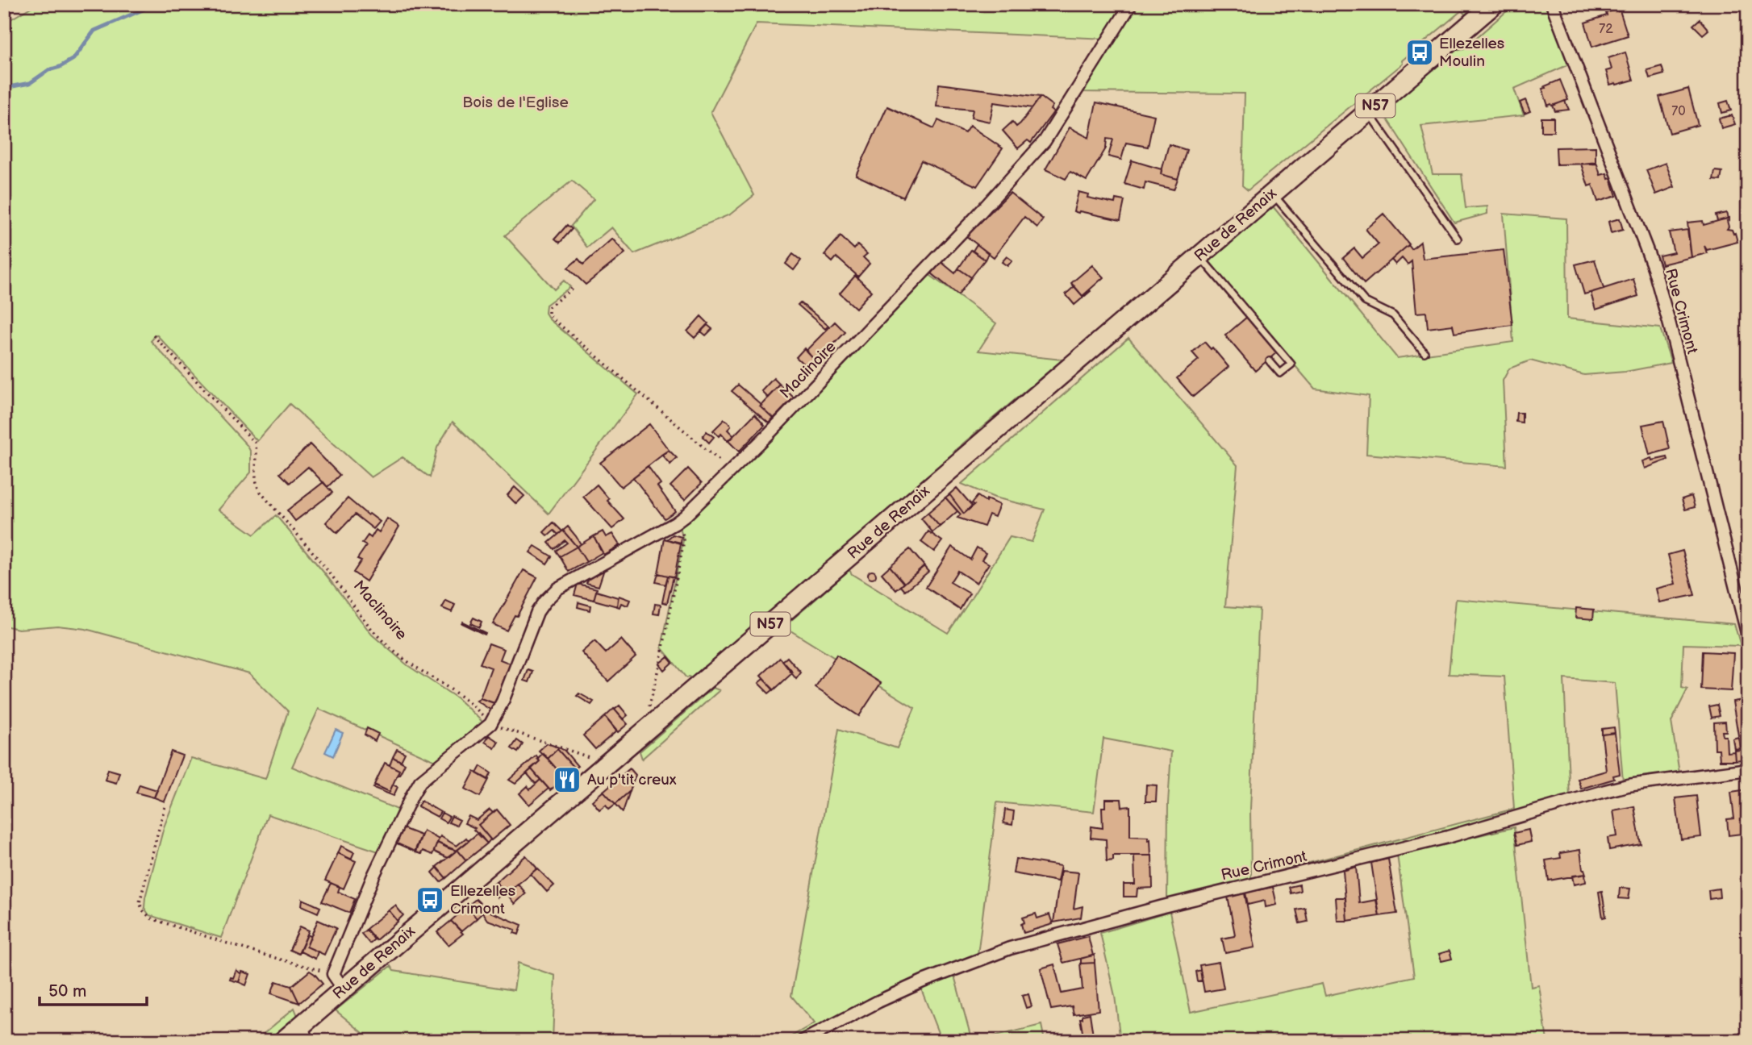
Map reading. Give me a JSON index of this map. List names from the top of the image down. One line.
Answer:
{"streets":{"main road":["N57","Rue de Renaix"],"street":["Rue Crimont","Maclinoire"]},"crossings":[["Rue de Renaix","Maclinoire"]],"parks":["Bois de l'Eglise"],"places":{"bus stop":["Ellezelles Moulin","Ellezelles Crimont"],"restaurant":["Au p'tit creux"]},"house_numbers":["72","70"],"scale_bar":"50 m"}
